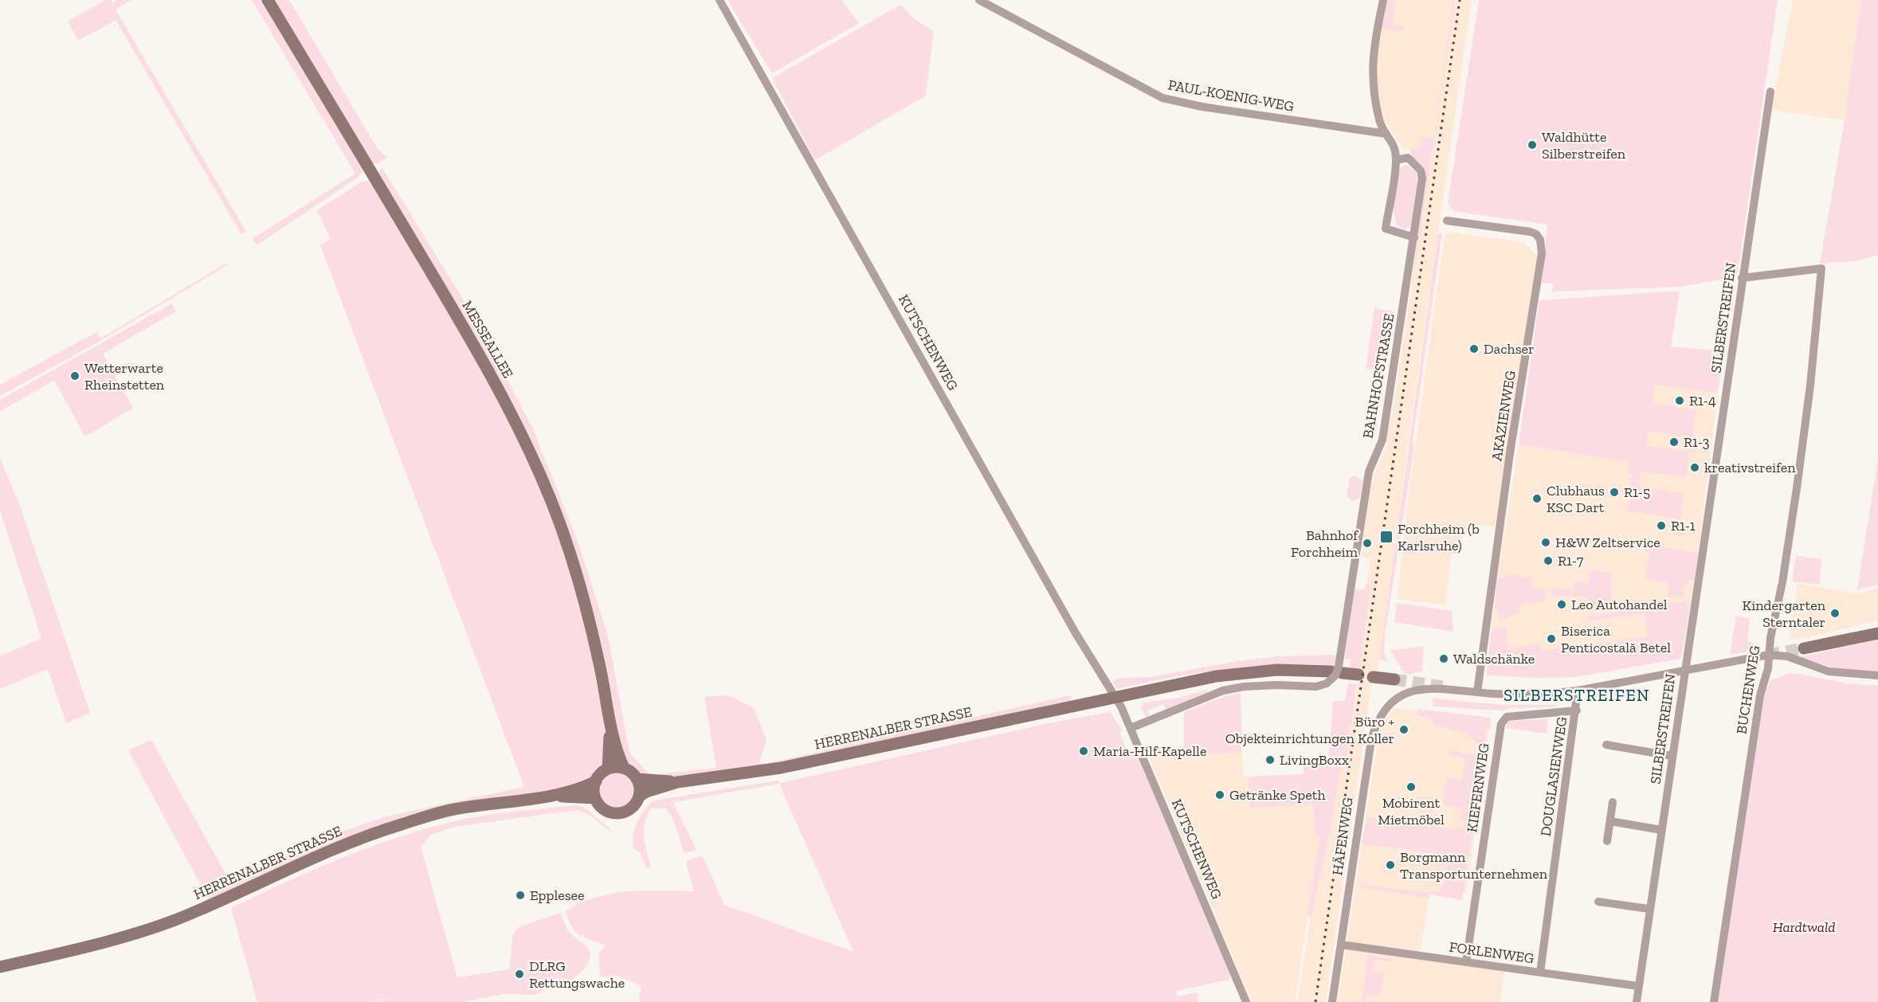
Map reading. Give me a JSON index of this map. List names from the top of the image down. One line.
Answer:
{"streets":{"street":["PAUL-KOENIG-WEG","SILBERSTREIFEN","MESSEALLEE","KUTSCHENWEG","BAHNHOFSTRASSE","AKAZIENWEG","BUCHENWEG","HERRENALBER STRASSE","DOUGLASIENWEG","KIEFERNWEG","HÄFENWEG","FORLENWEG"]},"crossings":[["SILBERSTREIFEN","BUCHENWEG"],["SILBERSTREIFEN","FORLENWEG"],["MESSEALLEE","HERRENALBER STRASSE"],["KUTSCHENWEG","BAHNHOFSTRASSE"],["KUTSCHENWEG","HERRENALBER STRASSE"],["BAHNHOFSTRASSE","HERRENALBER STRASSE"],["AKAZIENWEG","HÄFENWEG"],["DOUGLASIENWEG","KIEFERNWEG"],["DOUGLASIENWEG","FORLENWEG"],["KIEFERNWEG","FORLENWEG"],["HÄFENWEG","FORLENWEG"]],"districts":["SILBERSTREIFEN"],"parks":["Hardtwald"],"places":{"other":["Waldhütte Silberstreifen","Dachser","Wetterwarte Rheinstetten","R1-4","R1-3","kreativstreifen","R1-5","Clubhaus KSC Dart","R1-1","H&W Zeltservice","Bahnhof Forchheim","R1-7","Leo Autohandel","Kindergarten Sterntaler","Biserica Penticostală Betel","Waldschänke","Büro + Objekteinrichtungen Koller","Maria-Hilf-Kapelle","LivingBoxx","Mobirent Mietmöbel","Getränke Speth","Borgmann Transportunternehmen","Epplesee","DLRG Rettungswache"],"transit":["Forchheim (b Karlsruhe)"]}}
